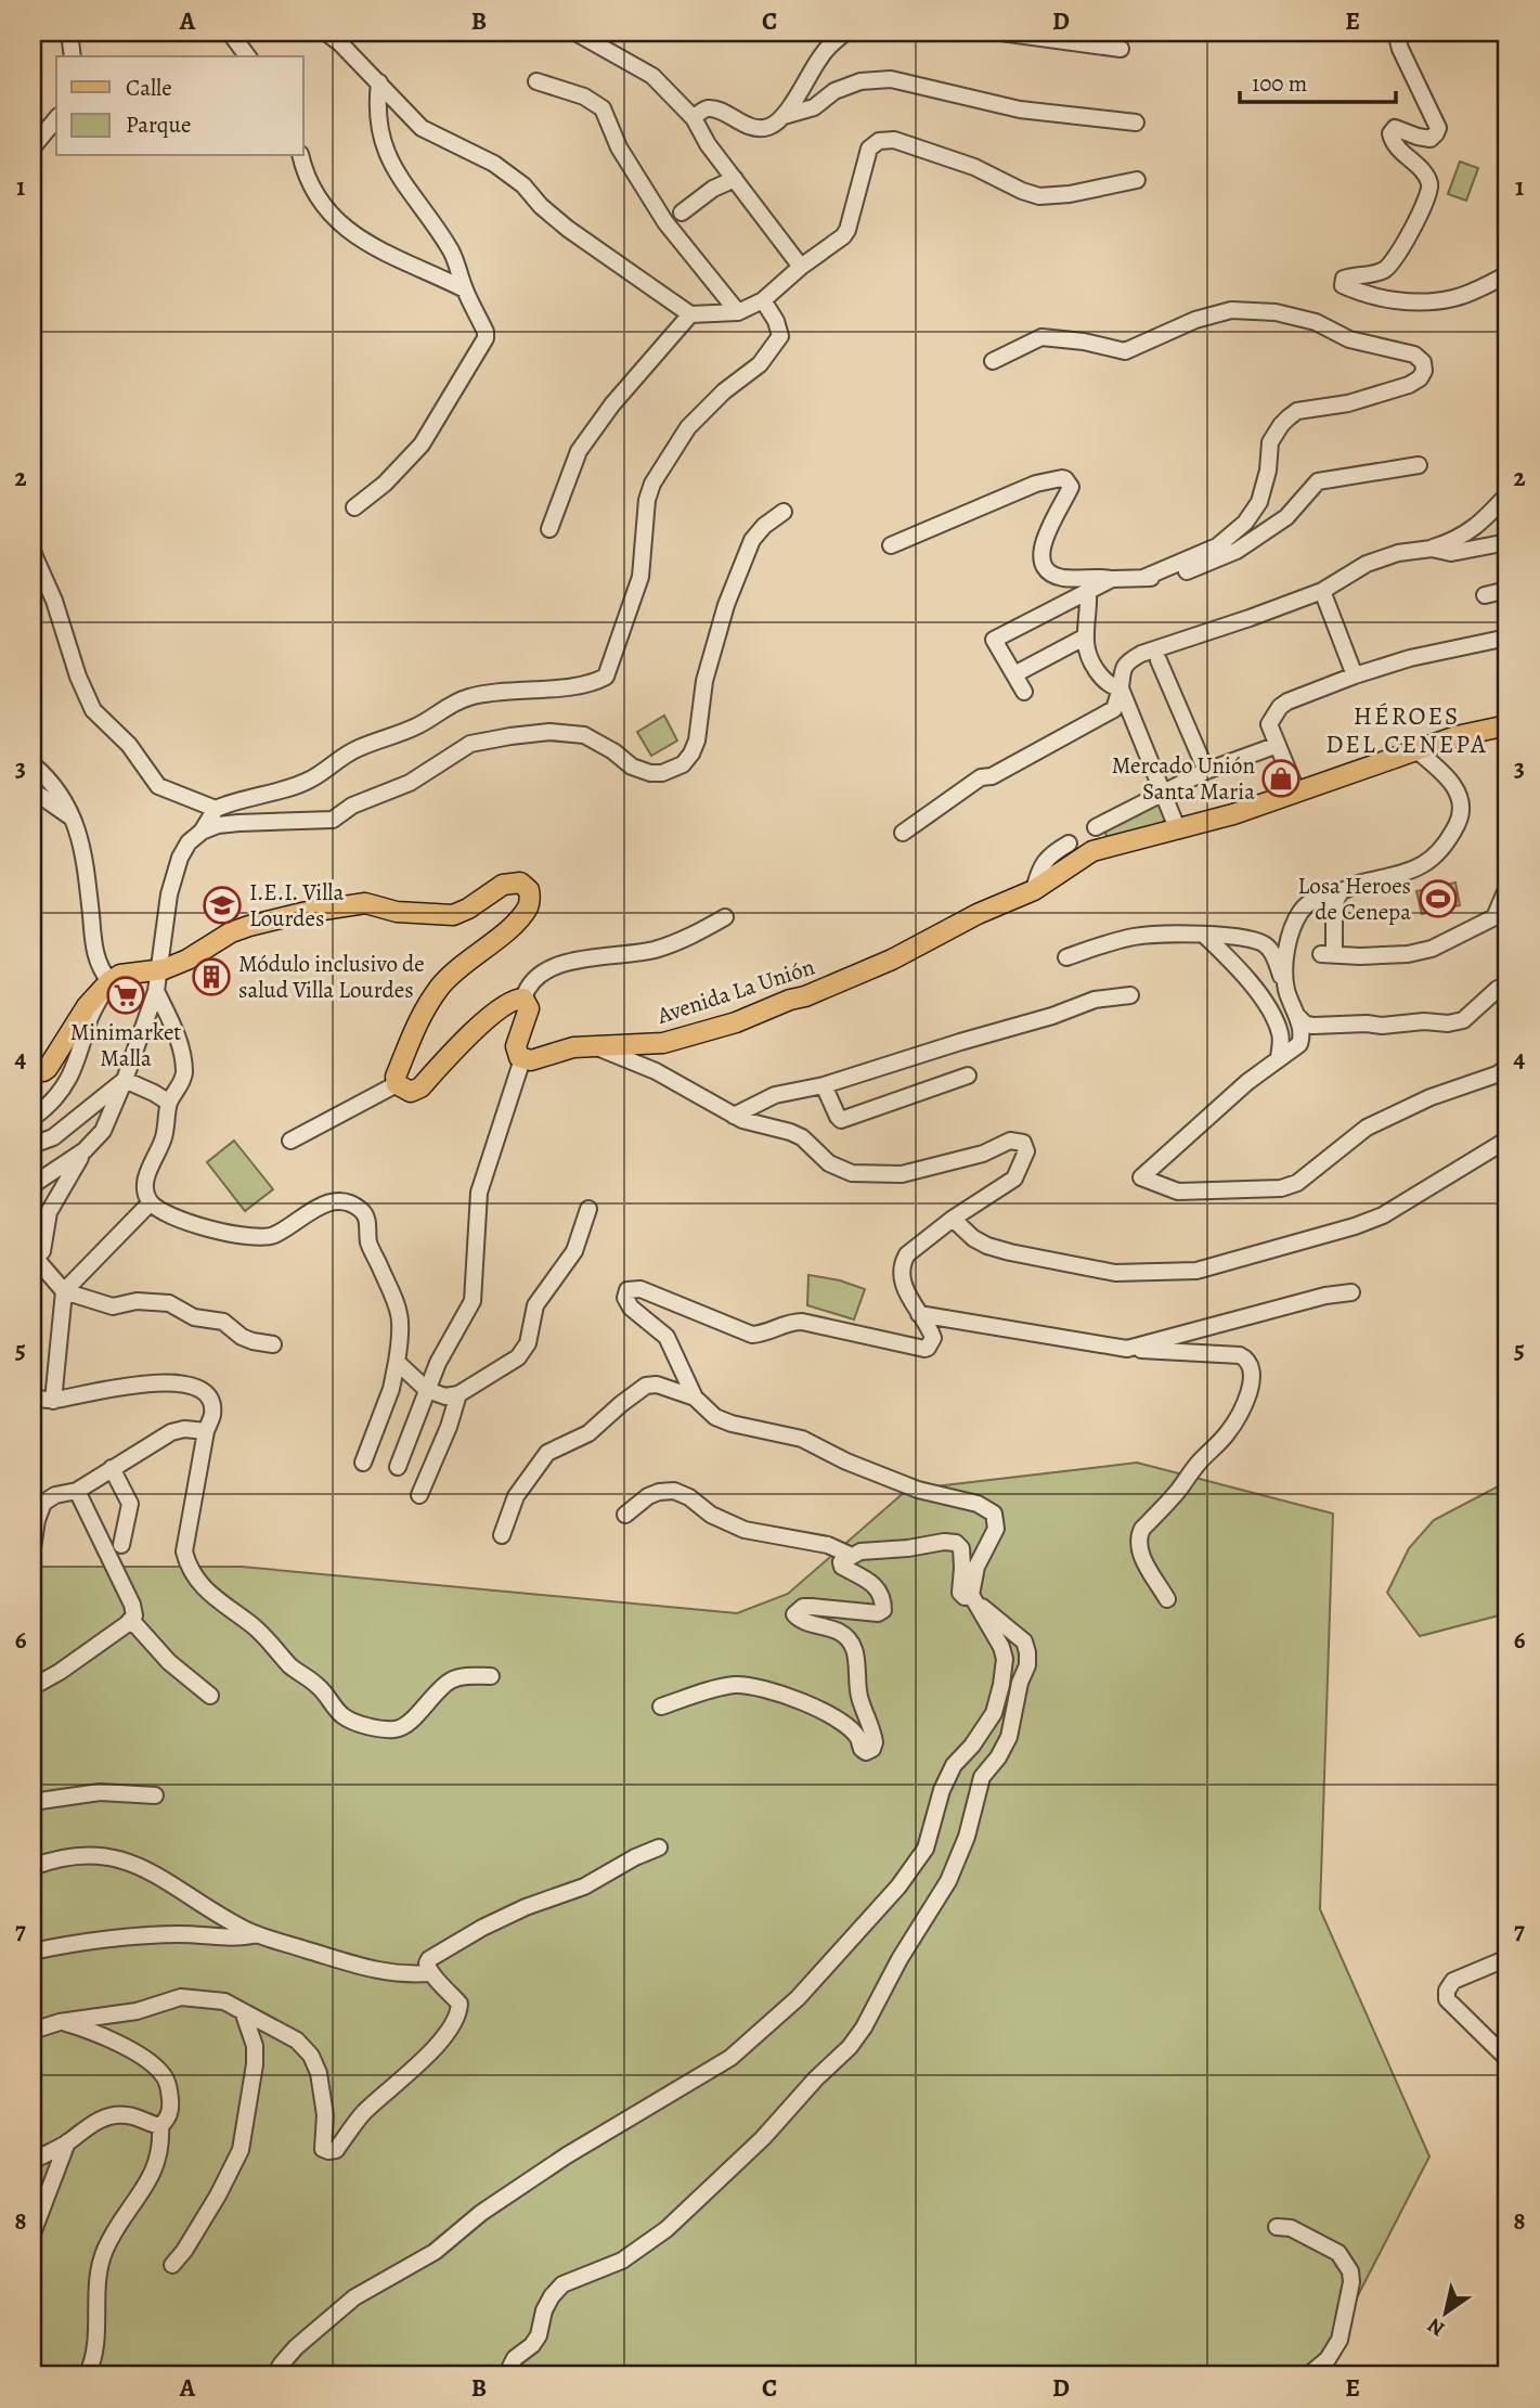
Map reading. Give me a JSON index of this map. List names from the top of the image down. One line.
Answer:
{"streets":{"main road":["Avenida La Unión"]},"districts":["HÉROES DEL CENEPA"],"places":{"shop":["Mercado Unión Santa Maria"],"sports":["Losa Heroes de Cenepa"],"school or university":["I.E.I. Villa Lourdes"],"building":["Módulo inclusivo de salud Villa Lourdes"],"supermarket":["Minimarket Malla"]},"legend":["Calle","Parque"],"scale_bar":"100 m","north":"bottom left","grid":{"columns":["A","B","C","D","E"],"rows":["1","2","3","4","5","6","7","8"]}}
